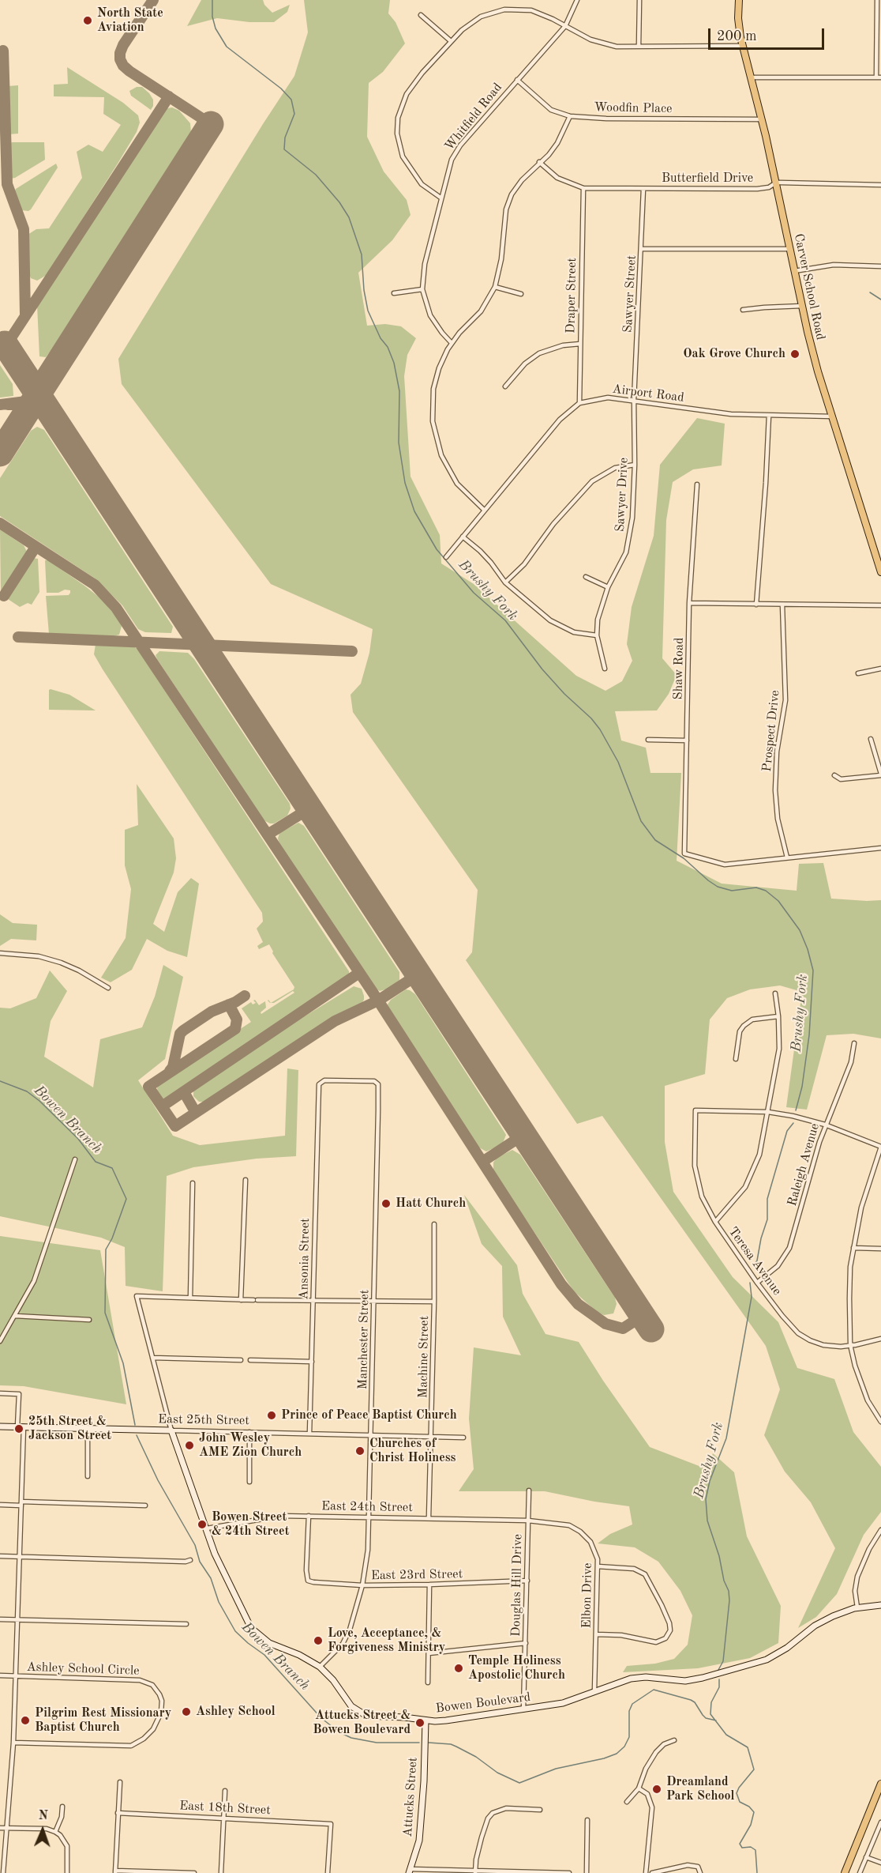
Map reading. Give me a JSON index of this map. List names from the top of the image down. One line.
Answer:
{"streets":{"main road":["Carver School Road"],"street":["Woodfin Place","Whitfield Road","Butterfield Drive","Sawyer Street","Draper Street","Airport Road","Sawyer Drive","Shaw Road","Prospect Drive","Raleigh Avenue","Ansonia Street","Teresa Avenue","Manchester Street","Machine Street","East 25th Street","East 24th Street","East 23rd Street","Douglas Hill Drive","Elbon Drive","Ashley School Circle","Bowen Boulevard","Attucks Street","East 18th Street"]},"crossings":[["Woodfin Place","Whitfield Road"],["Woodfin Place","Carver School Road"],["Butterfield Drive","Carver School Road"],["Butterfield Drive","Sawyer Street"],["Butterfield Drive","Draper Street"],["Carver School Road","Airport Road"],["Sawyer Street","Airport Road"],["Sawyer Street","Sawyer Drive"],["Draper Street","Airport Road"],["Airport Road","Sawyer Drive"],["Shaw Road","Prospect Drive"],["Raleigh Avenue","Teresa Avenue"],["Ansonia Street","Manchester Street"],["Ansonia Street","East 25th Street"],["Manchester Street","East 25th Street"],["Manchester Street","East 24th Street"],["Manchester Street","East 23rd Street"],["Manchester Street","Bowen Boulevard"],["Machine Street","East 25th Street"],["Machine Street","East 24th Street"],["East 25th Street","Bowen Boulevard"],["East 24th Street","East 23rd Street"],["East 24th Street","Douglas Hill Drive"],["East 24th Street","Elbon Drive"],["East 24th Street","Bowen Boulevard"],["East 23rd Street","Douglas Hill Drive"],["Douglas Hill Drive","Elbon Drive"],["Douglas Hill Drive","Bowen Boulevard"],["Elbon Drive","Bowen Boulevard"],["Bowen Boulevard","Attucks Street"]],"water":["Brushy Fork","Bowen Branch"],"places":["North State Aviation","Oak Grove Church","Hatt Church","Prince of Peace Baptist Church","25th Street & Jackson Street","John Wesley AME Zion Church","Churches of Christ Holiness","Bowen Street & 24th Street","Love, Acceptance, & Forgiveness Ministry","Temple Holiness Apostolic Church","Ashley School","Pilgrim Rest Missionary Baptist Church","Attucks Street & Bowen Boulevard","Dreamland Park School"],"scale_bar":"200 m","north":"top"}
